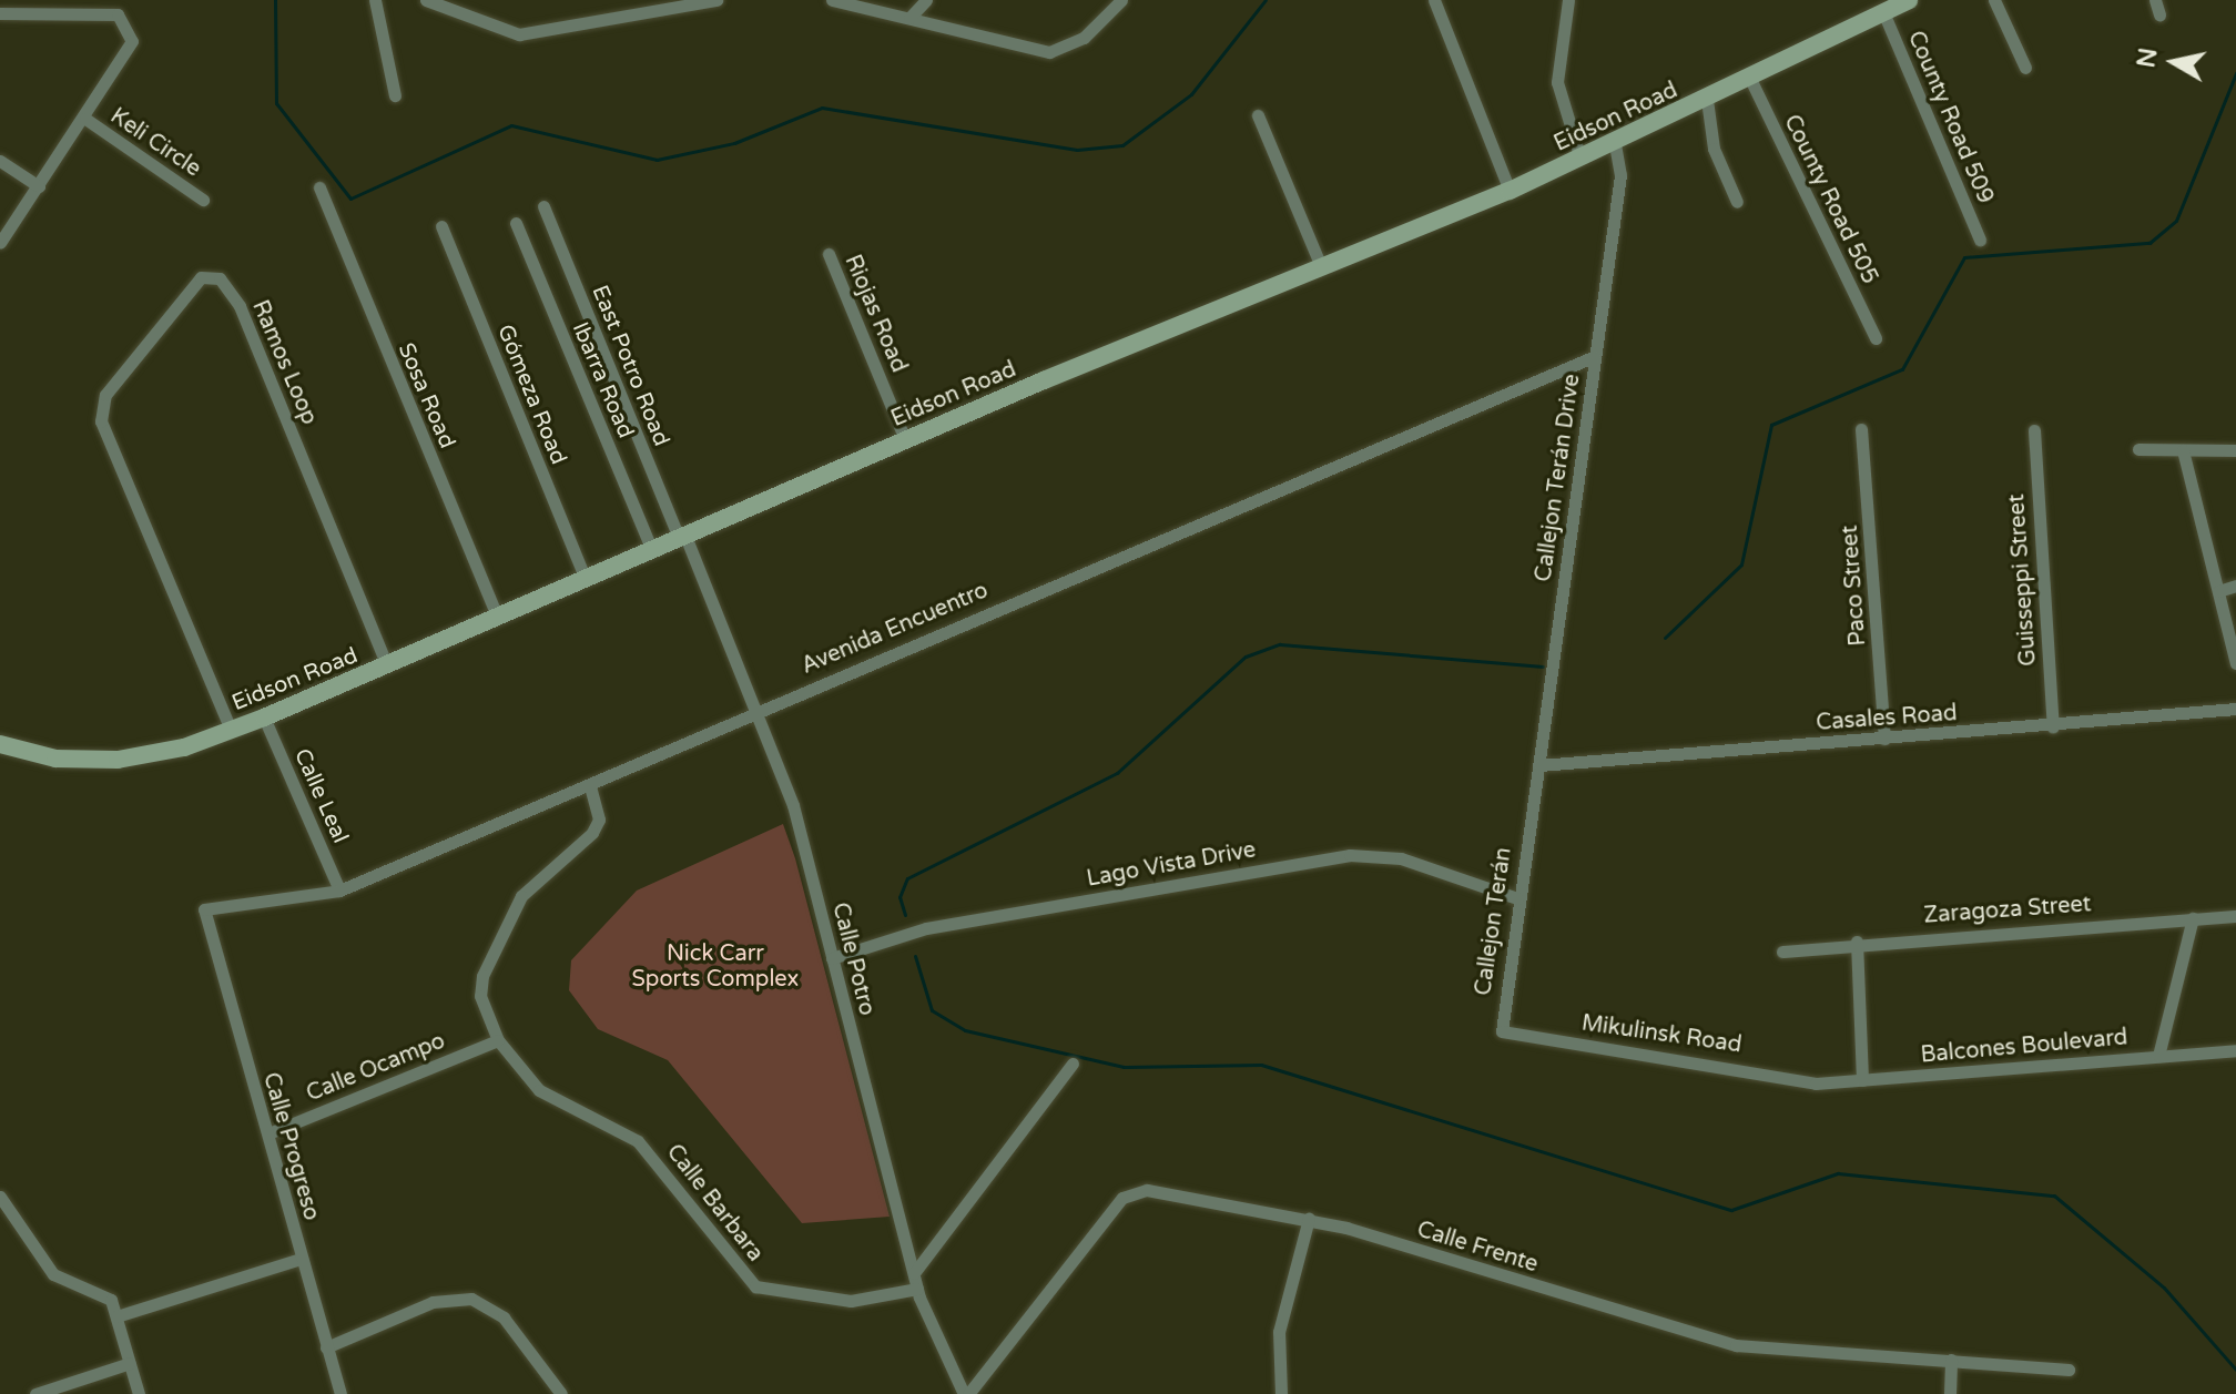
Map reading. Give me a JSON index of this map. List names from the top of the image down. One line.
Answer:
{"streets":{"street":["Eidson Road","County Road 509","Keli Circle","County Road 505","Riojas Road","Ramos Loop","East Potro Road","Ibarra Road","Gómeza Road","Sosa Road","Callejon Terán Drive","Guisseppi Street","Paco Street","Avenida Encuentro","Casales Road","Calle Leal","Lago Vista Drive","Zaragoza Street","Callejon Terán","Calle Potro","Mikulinsk Road","Balcones Boulevard","Calle Ocampo","Calle Progreso","Calle Barbara","Calle Frente"]},"crossings":[["Eidson Road","County Road 509"],["Eidson Road","County Road 505"],["Eidson Road","Riojas Road"],["Eidson Road","Ramos Loop"],["Eidson Road","East Potro Road"],["Eidson Road","Ibarra Road"],["Eidson Road","Gómeza Road"],["Eidson Road","Sosa Road"],["Eidson Road","Callejon Terán Drive"],["Eidson Road","Calle Leal"],["Eidson Road","Calle Potro"],["East Potro Road","Calle Potro"],["Callejon Terán Drive","Avenida Encuentro"],["Callejon Terán Drive","Casales Road"],["Callejon Terán Drive","Callejon Terán"],["Guisseppi Street","Casales Road"],["Paco Street","Casales Road"],["Avenida Encuentro","Calle Leal"],["Avenida Encuentro","Calle Potro"],["Avenida Encuentro","Calle Progreso"],["Avenida Encuentro","Calle Barbara"],["Lago Vista Drive","Callejon Terán"],["Lago Vista Drive","Calle Potro"],["Callejon Terán","Mikulinsk Road"],["Calle Potro","Calle Barbara"],["Calle Potro","Calle Frente"],["Mikulinsk Road","Balcones Boulevard"],["Calle Ocampo","Calle Progreso"],["Calle Ocampo","Calle Barbara"]],"parks":["Nick Carr Sports Complex"],"north":"left"}
